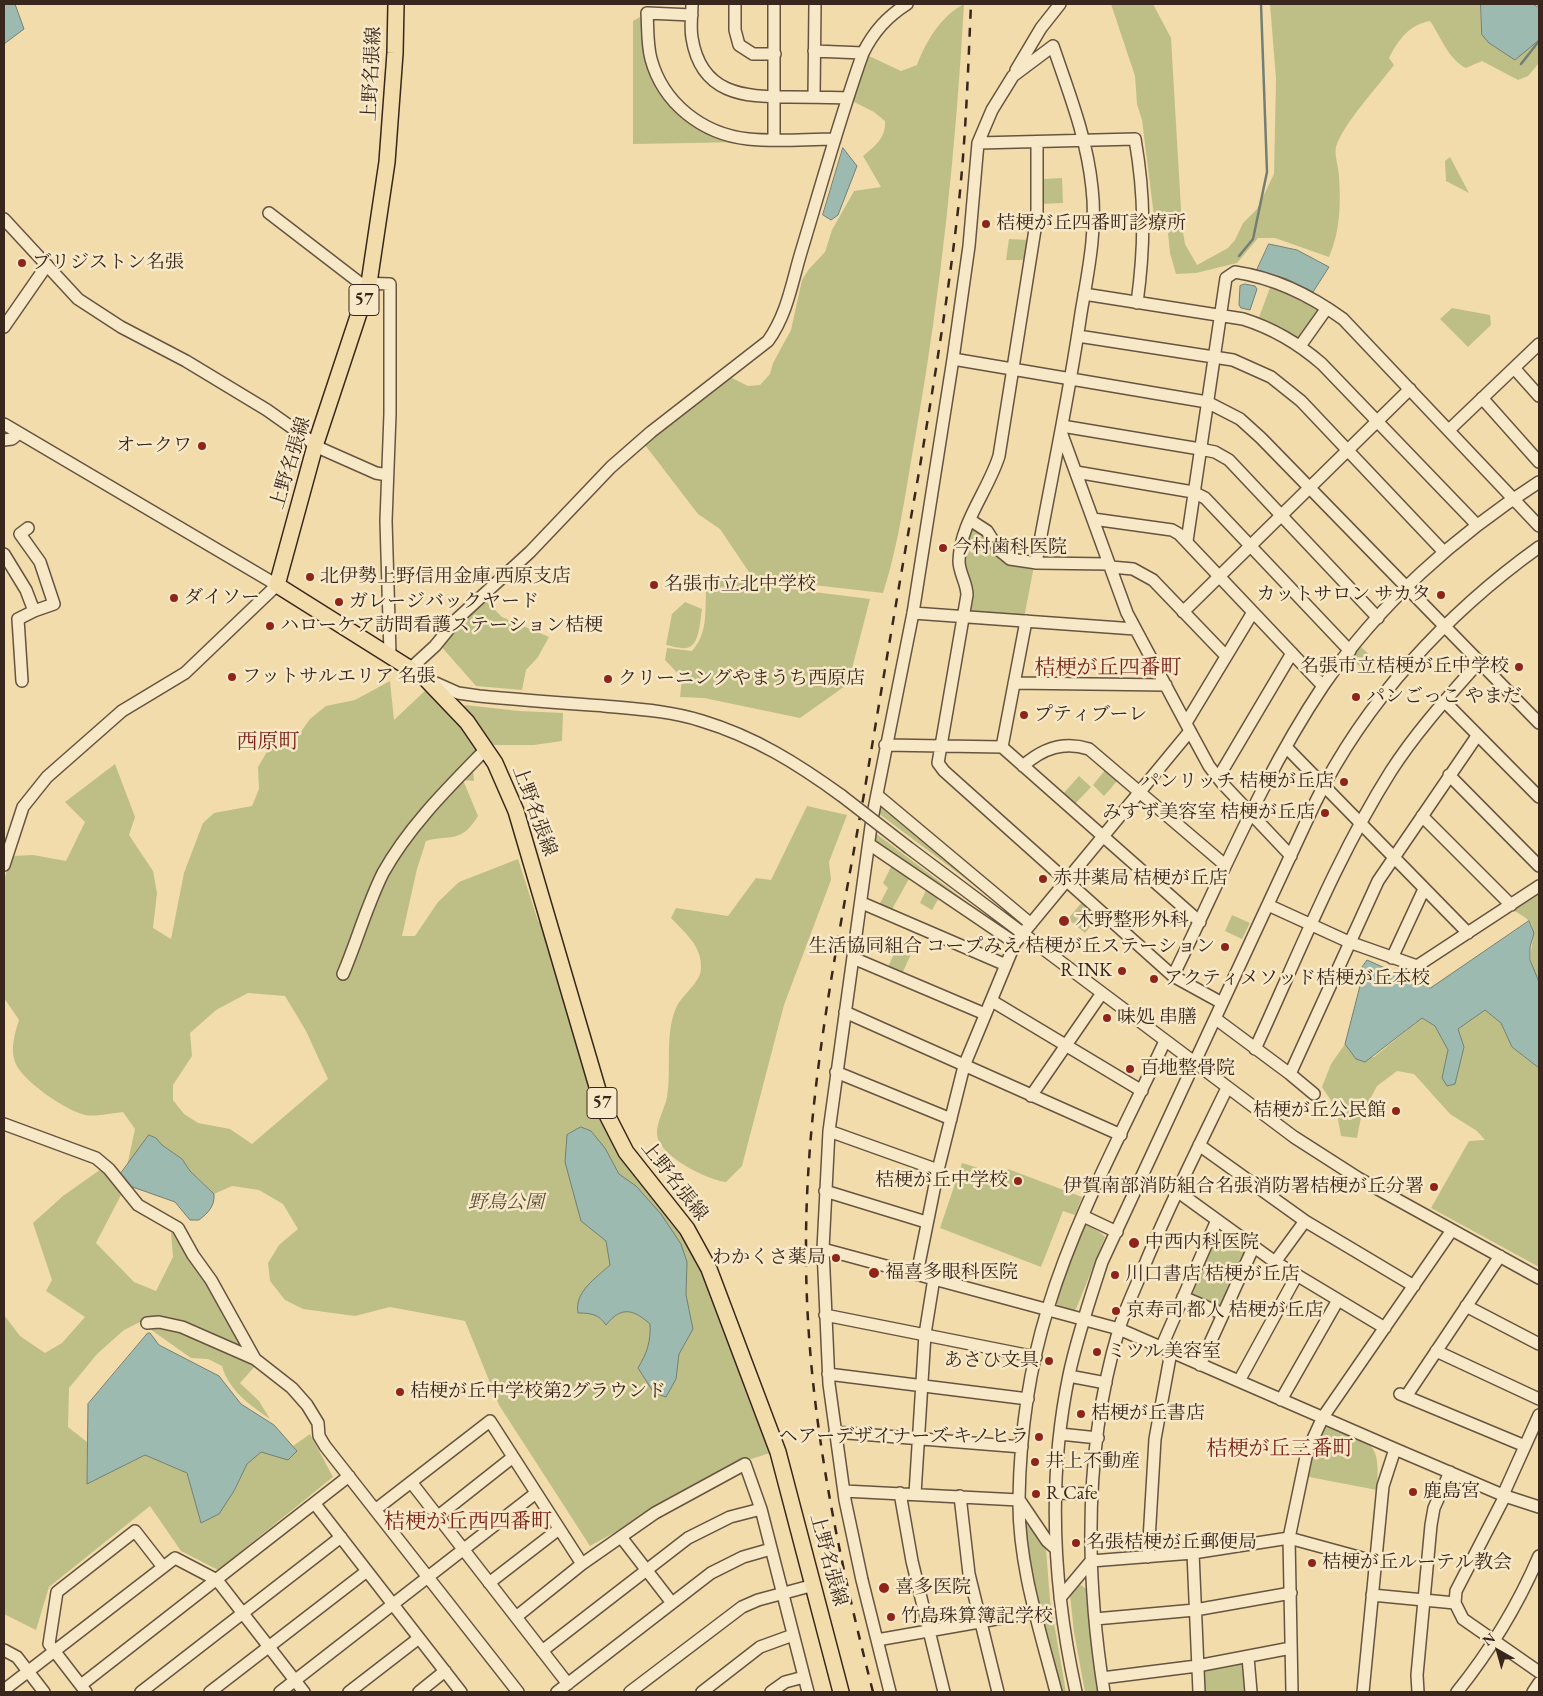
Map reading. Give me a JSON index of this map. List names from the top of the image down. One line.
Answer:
{"streets":{"main road":["上野名張線","57"]},"districts":["桔梗が丘四番町","西原町","桔梗が丘三番町","桔梗が丘西四番町"],"parks":["野鳥公園"],"places":["桔梗が丘四番町診療所","ブリジストン名張","オークワ","今村歯科医院","北伊勢上野信用金庫 西原支店","名張市立北中学校","カットサロン サカタ","ダイソー","ガレージバックヤード","ハローケア訪問看護ステーション桔梗","名張市立桔梗が丘中学校","フットサルエリア 名張","クリーニングやまうち西原店","パンごっこ やまだ","プティブーレ","パンリッチ 桔梗が丘店","みすず美容室 桔梗が丘店","赤井薬局 桔梗が丘店","木野整形外科","生活協同組合 コープみえ 桔梗が丘ステーション","R INK","アクティメソッド桔梗が丘本校","味処 串膳","百地整骨院","桔梗が丘公民館","桔梗が丘中学校","伊賀南部消防組合名張消防署桔梗が丘分署","中西内科医院","わかくさ薬局","福喜多眼科医院","川口書店 桔梗が丘店","京寿司 都人 桔梗が丘店","ミツル美容室","あさひ文具","桔梗が丘中学校第2グラウンド","桔梗が丘書店","ヘアーデザイナーズ キノヒラ","井上不動産","鹿島宮","R Cafe","名張桔梗が丘郵便局","桔梗が丘ルーテル教会","喜多医院","竹島珠算簿記学校"],"north":"top left"}
